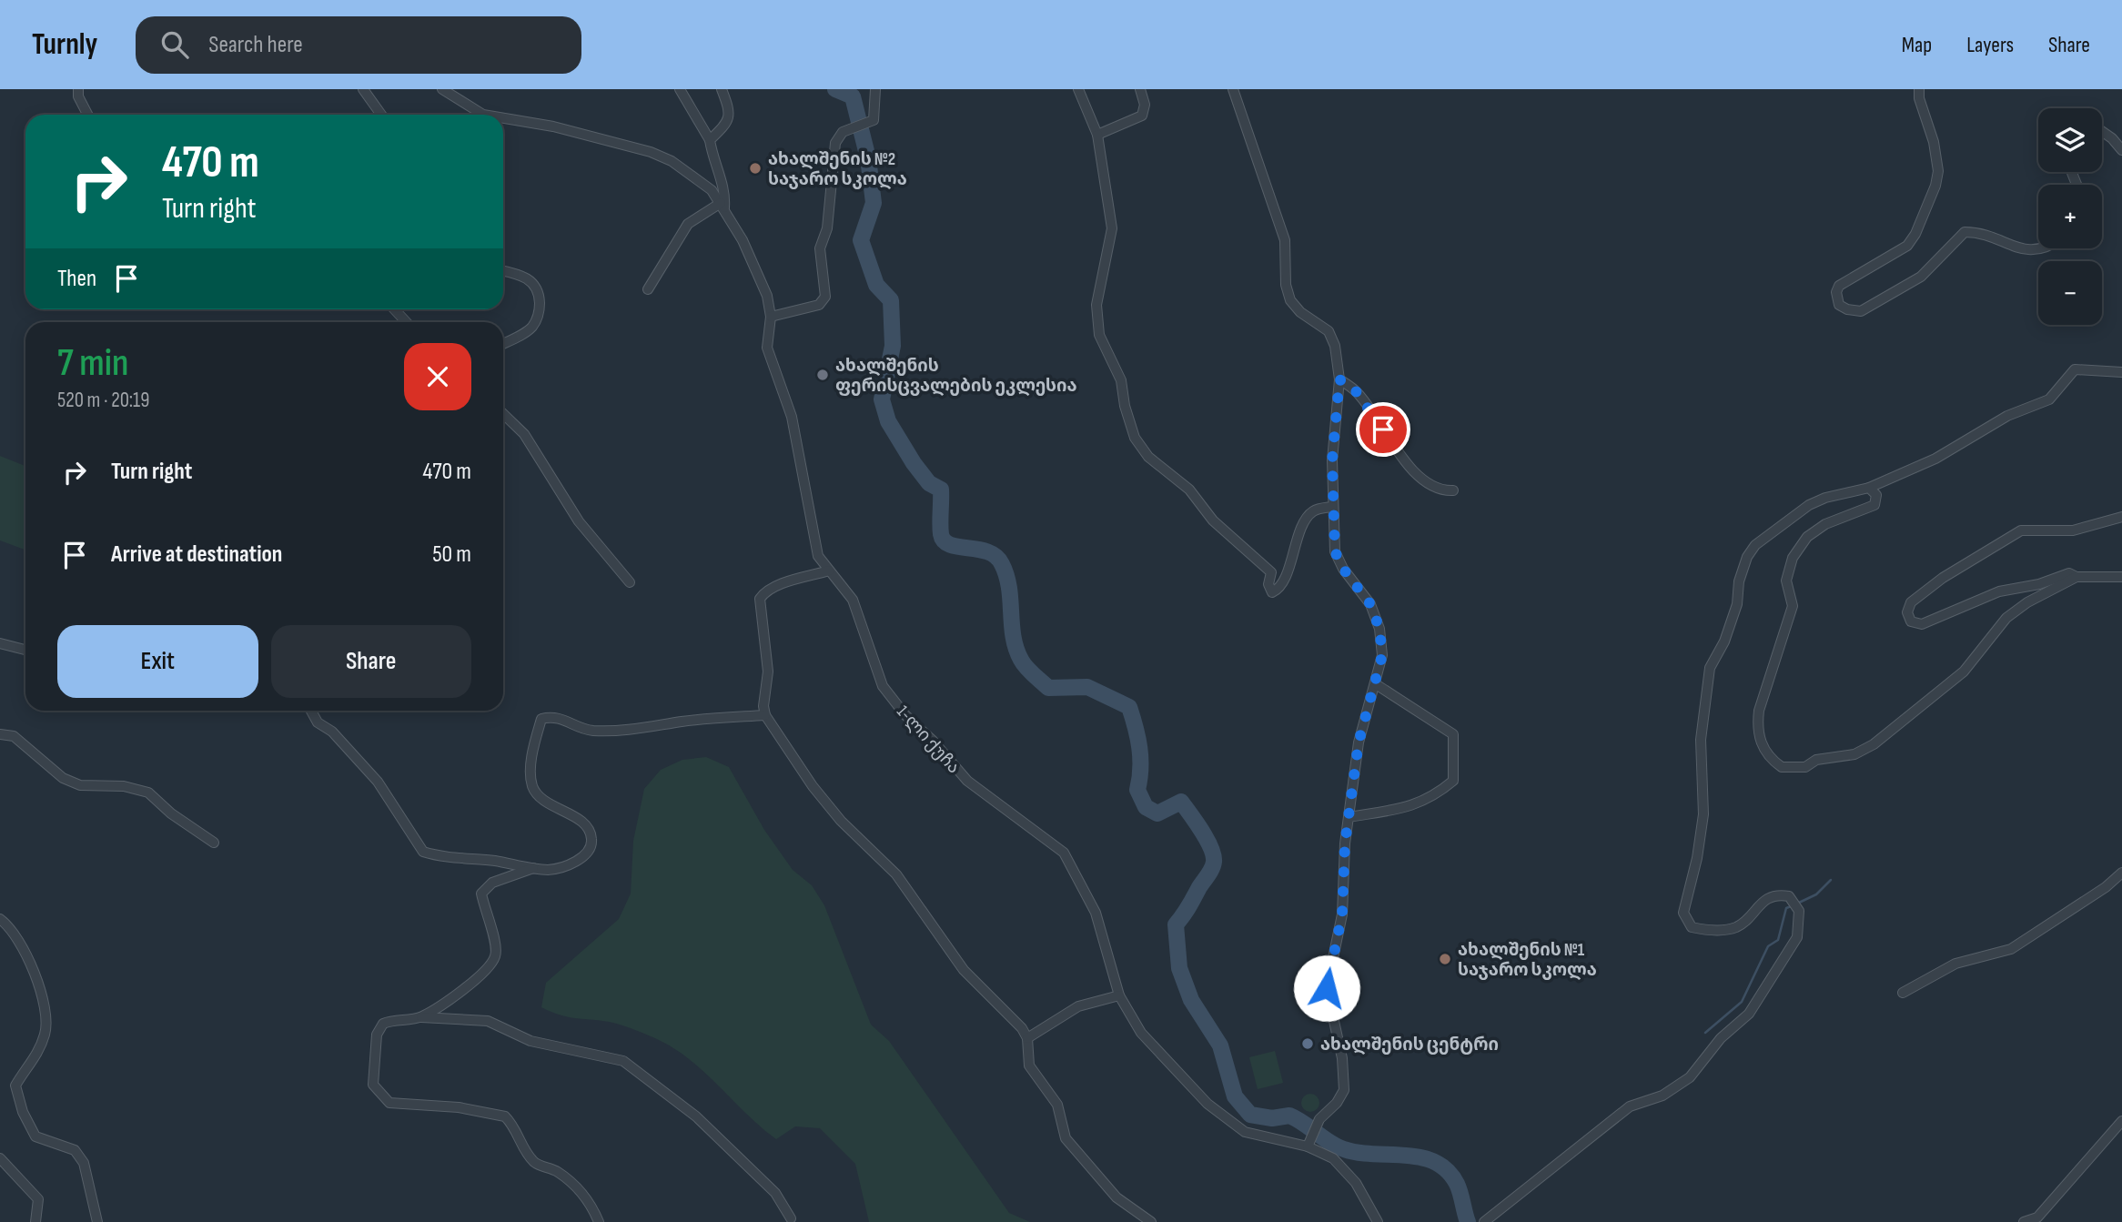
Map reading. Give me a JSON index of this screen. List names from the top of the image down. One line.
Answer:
{"streets":{"street":["1-ლი ქუჩა"]},"places":["ახალშენის №2 საჯარო სკოლა","ახალშენის ფერისცვალების ეკლესია","ახალშენის №1 საჯარო სკოლა","ახალშენის ცენტრი"],"page":{"header":"Turnly","search":"Search here","nav":["Map","Layers","Share"],"map_buttons":["+","−"],"turn":["470 m","Turn right"],"then":"Then","heading":["7 min","520 m · 20:19"],"list":[{"name":"Turn right","value":"470 m"},{"name":"Arrive at destination","value":"50 m"}],"buttons":["Exit","Share"]}}
